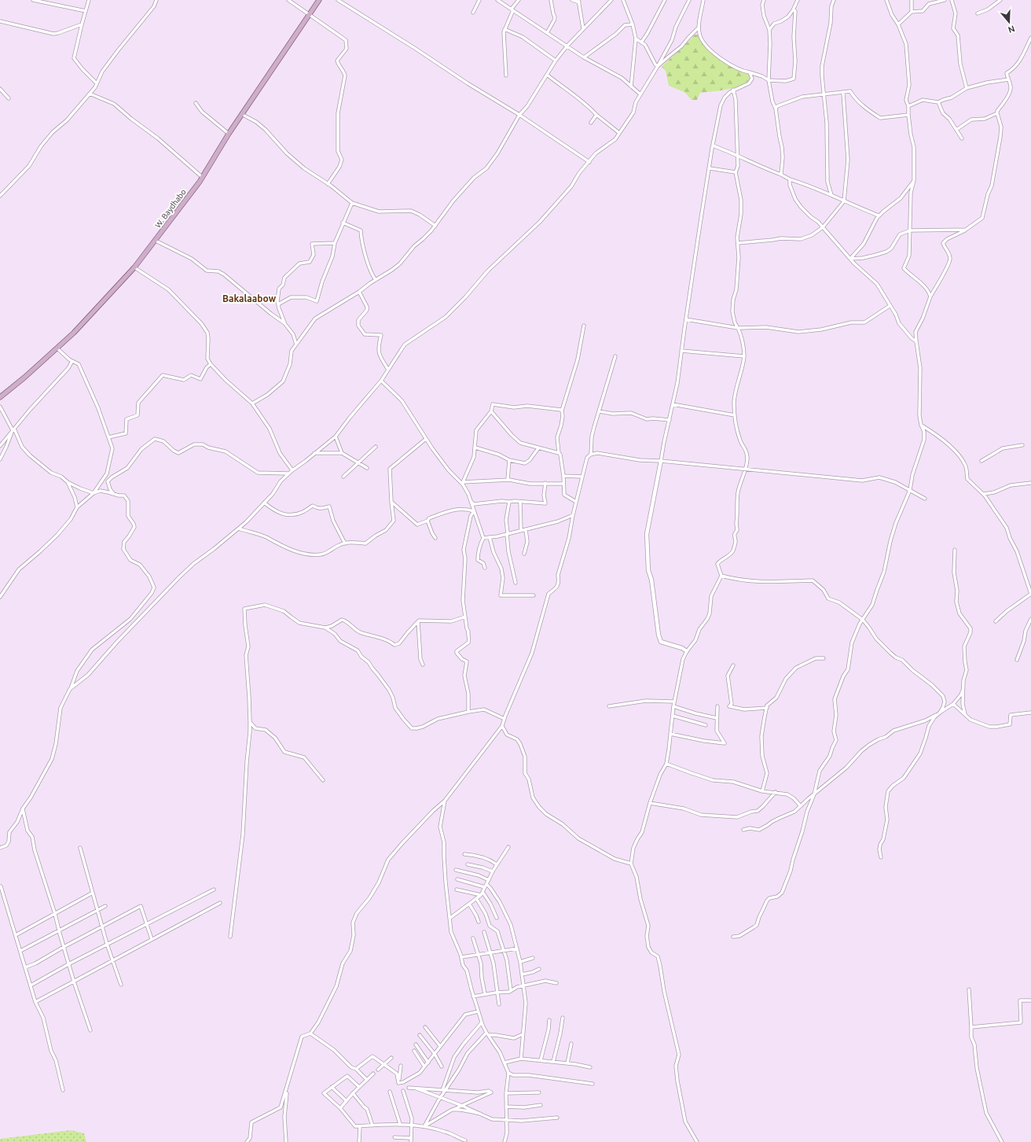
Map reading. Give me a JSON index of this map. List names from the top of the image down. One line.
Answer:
{"streets":{"main road":["W. Baydhabo"]},"districts":["Bakalaabow"],"north":"bottom"}
